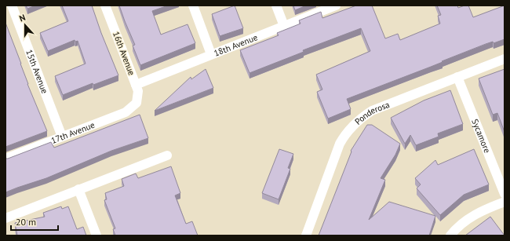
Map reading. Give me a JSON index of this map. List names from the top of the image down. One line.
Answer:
{"streets":{"lane":["18th Avenue","16th Avenue","15th Avenue","Ponderosa","17th Avenue","Sycamore"]},"crossings":[["18th Avenue","16th Avenue"],["16th Avenue","17th Avenue"],["15th Avenue","17th Avenue"],["Ponderosa","Sycamore"]],"scale_bar":"20 m","north":"top"}
